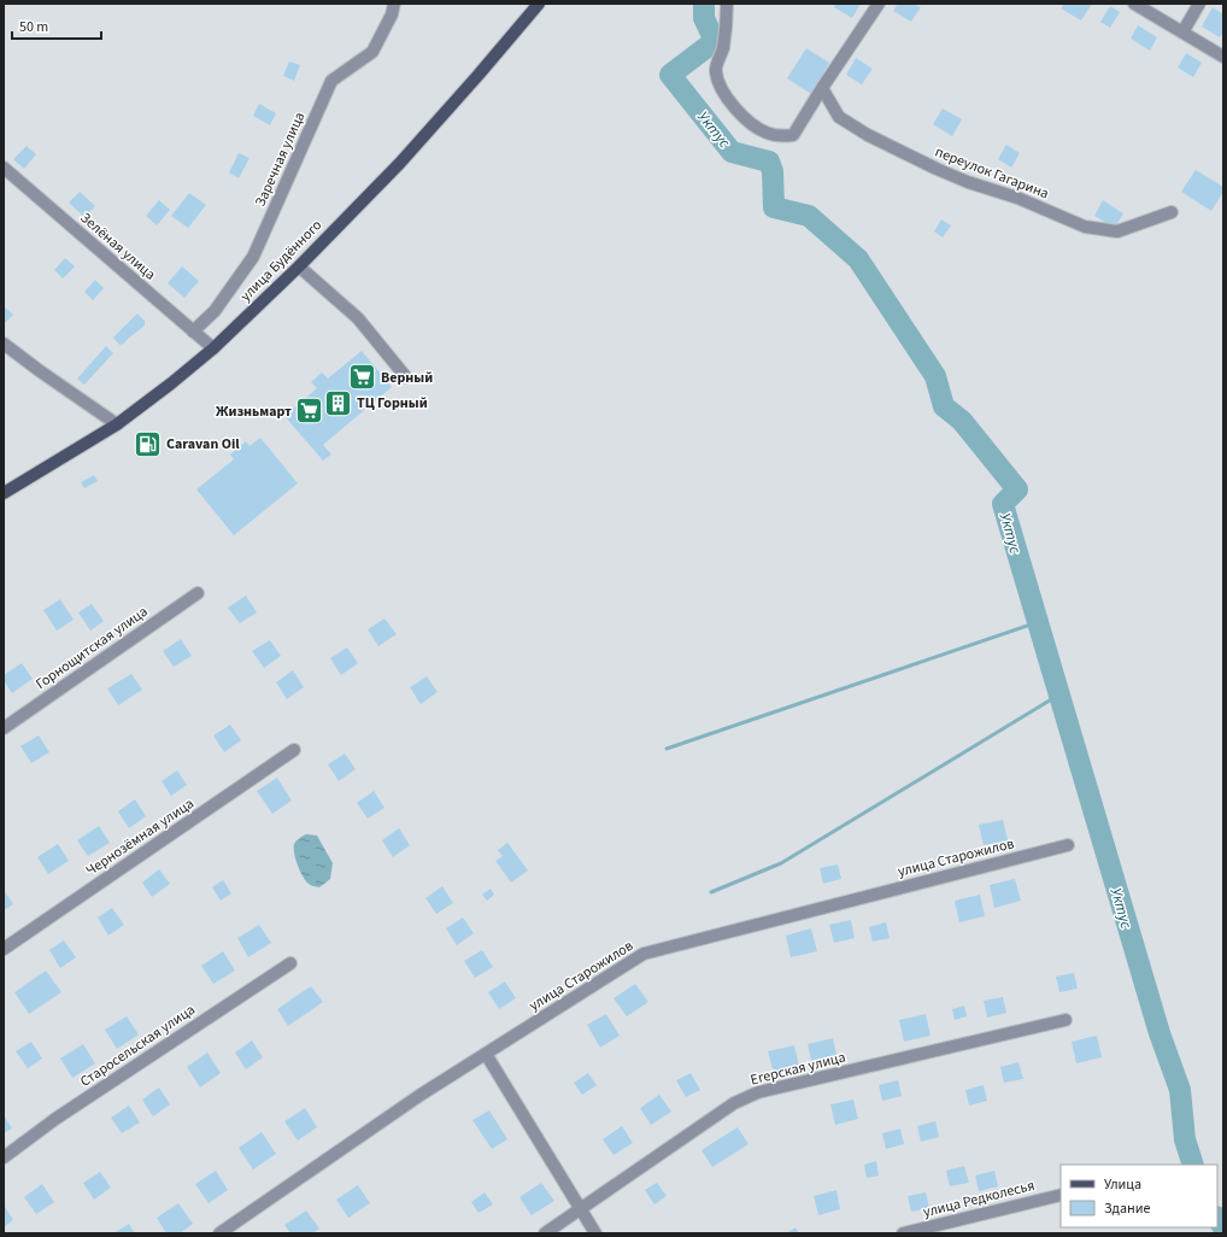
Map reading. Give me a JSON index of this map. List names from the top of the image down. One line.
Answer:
{"streets":{"main road":["улица Будённого"],"street":["Заречная улица","переулок Гагарина","Зелёная улица","Горнощитская улица","Чернозёмная улица","улица Старожилов","Старосельская улица","Егерская улица","улица Редколесья"]},"crossings":[["Заречная улица","Зелёная улица"],["Зелёная улица","улица Будённого"]],"water":["Уктус"],"places":{"supermarket":["Верный","Жизньмарт"],"building":["ТЦ Горный"],"fuel station":["Caravan Oil"]},"legend":["Улица","Здание"],"scale_bar":"50 m"}
